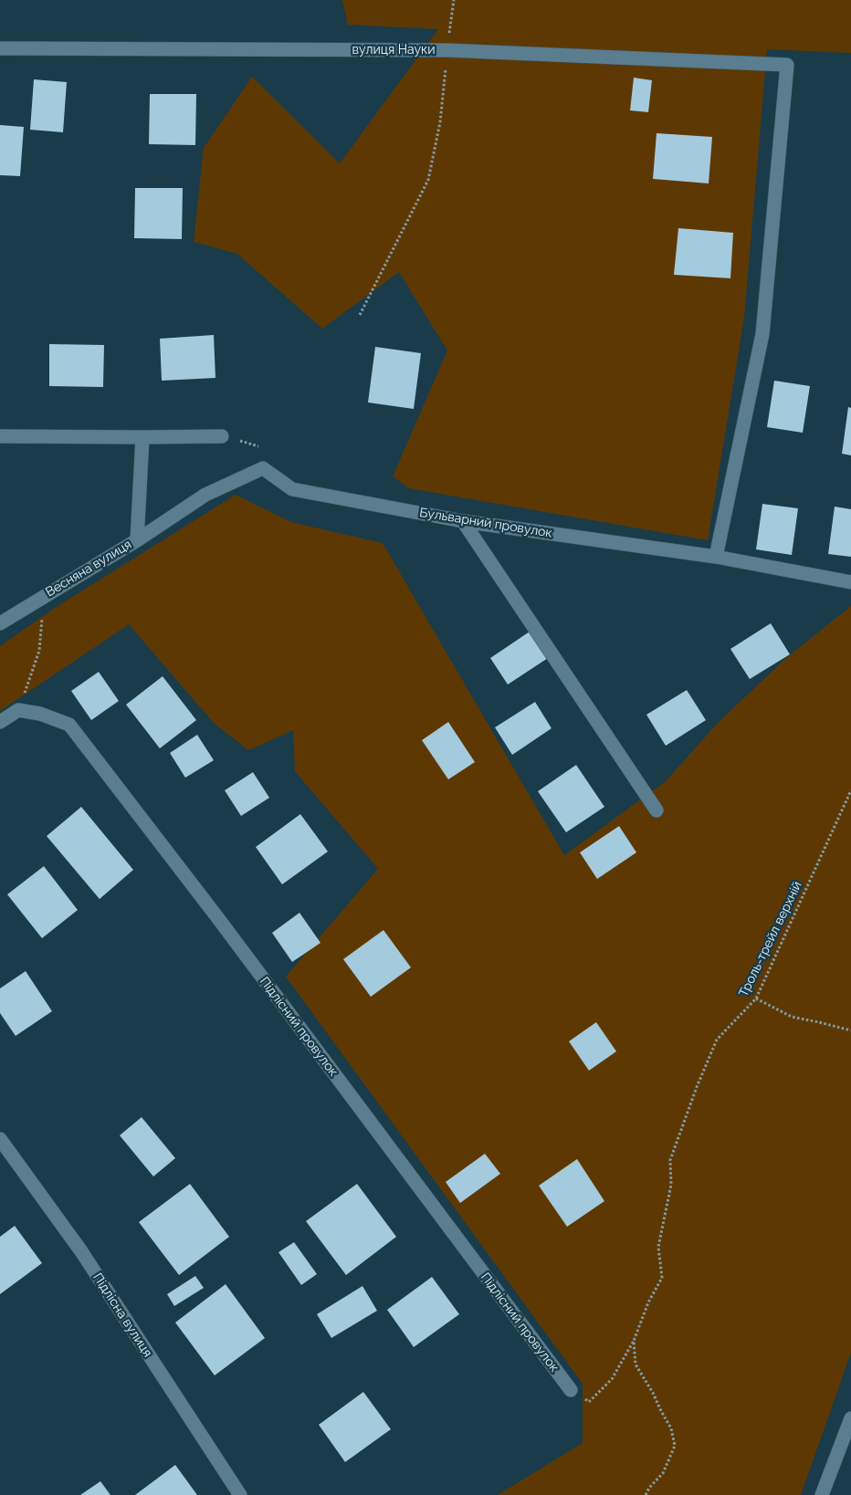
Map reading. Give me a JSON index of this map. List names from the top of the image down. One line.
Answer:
{"streets":{"street":["вулиця Науки","Бульварний провулок","Весняна вулиця","Підлісний провулок","Підлісна вулиця"],"path":["Троль-трейл верхній"]},"crossings":[["вулиця Науки","Бульварний провулок"],["Бульварний провулок","Весняна вулиця"]]}
